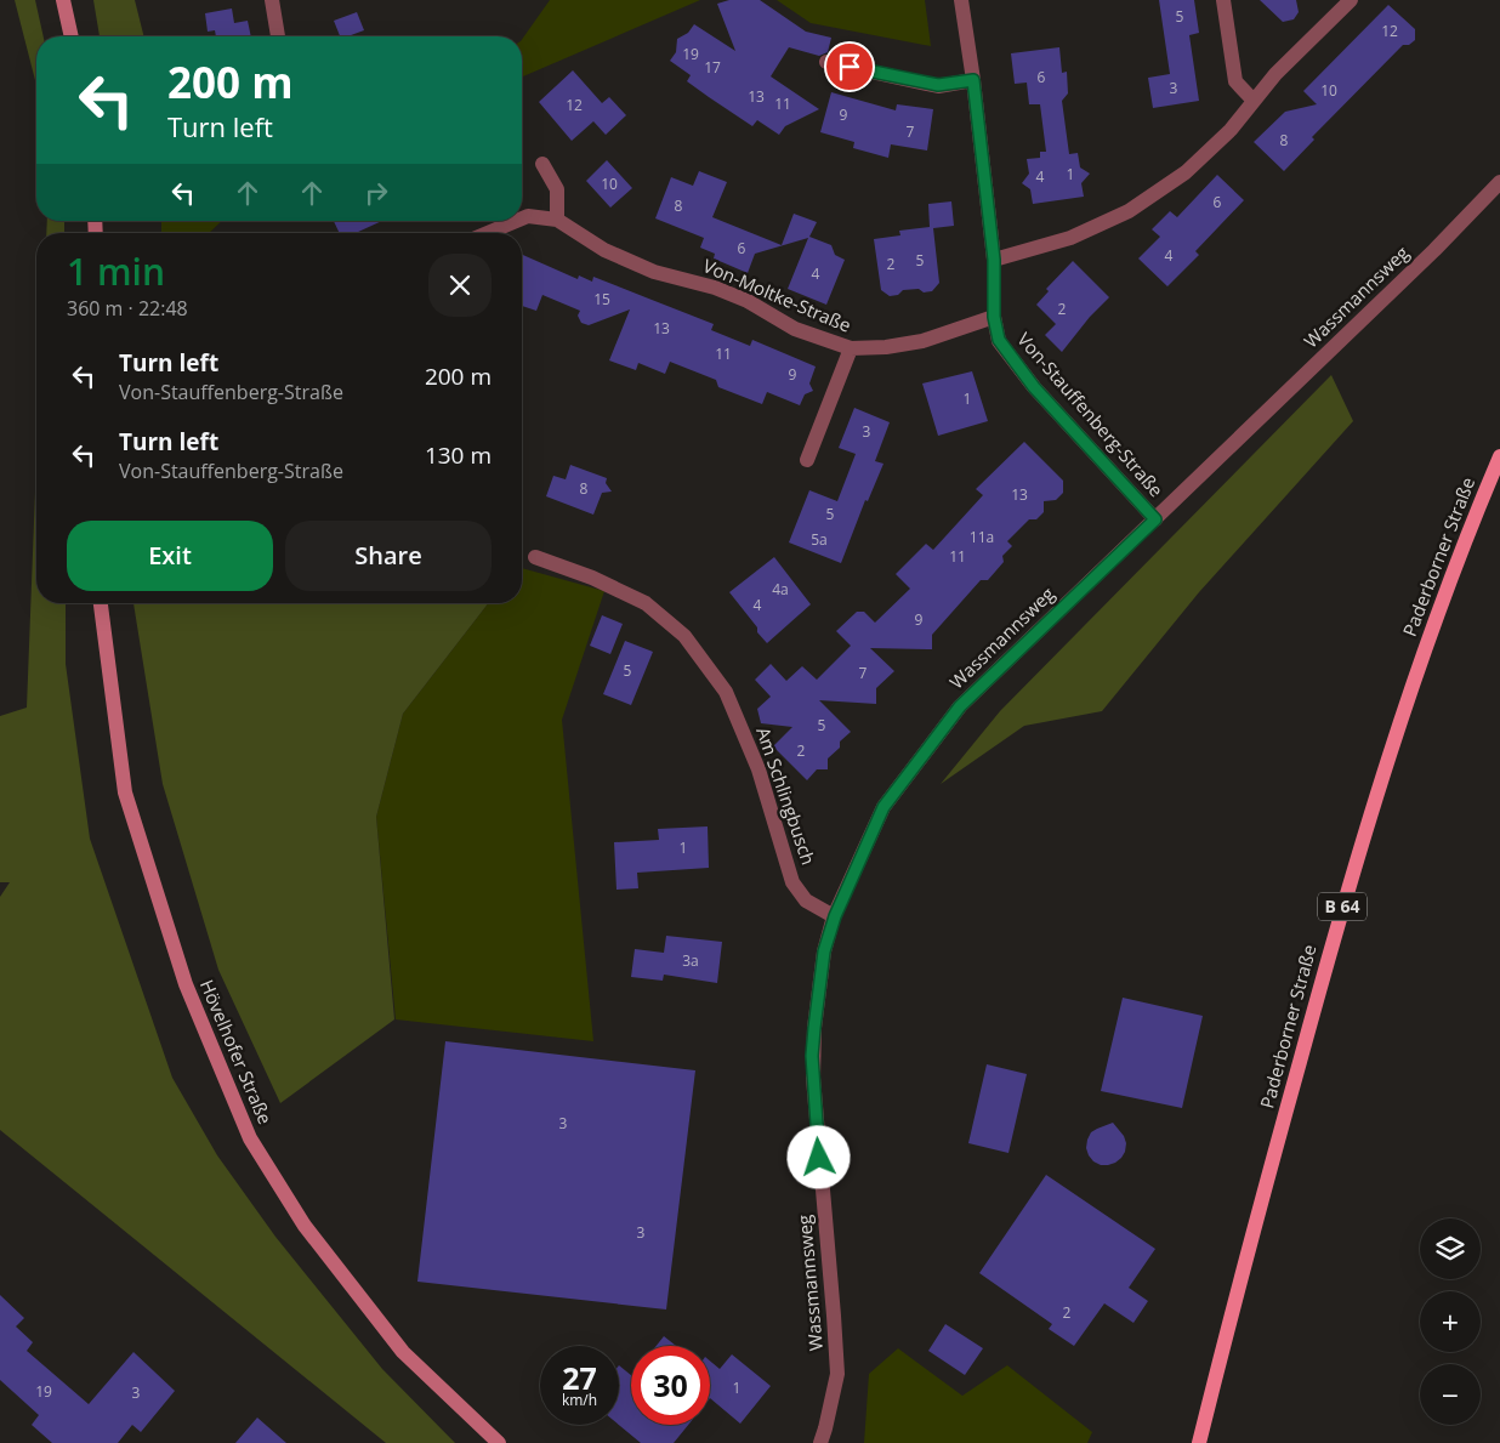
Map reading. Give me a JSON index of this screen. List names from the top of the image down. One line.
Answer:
{"streets":{"main road":["Paderborner Straße","B 64","Hövelhofer Straße"],"street":["Von-Moltke-Straße","Wassmannsweg","Von-Stauffenberg-Straße","Am Schlingbusch"]},"crossings":[["Von-Moltke-Straße","Von-Stauffenberg-Straße"],["Wassmannsweg","Von-Stauffenberg-Straße"],["Wassmannsweg","Am Schlingbusch"]],"house_numbers":["5","12","19","17","6","3","10","13","11","12","9","7","8","1","4","10","6","8","6","4","5","2","4","15","2","13","11","9","1","3","8","13","5","11a","5a","11","4a","4","9","5","7","5","2","1","3a","3","3","2","1","19","3"],"page":{"turn":["200 m","Turn left"],"heading":["1 min","360 m · 22:48"],"list":[{"name":"Turn left","note":"Von-Stauffenberg-Straße","value":"200 m"},{"name":"Turn left","note":"Von-Stauffenberg-Straße","value":"130 m"}],"buttons":["Exit","Share"],"map_buttons":["+","−"],"speed":"27 km/h","limit":"30"}}
